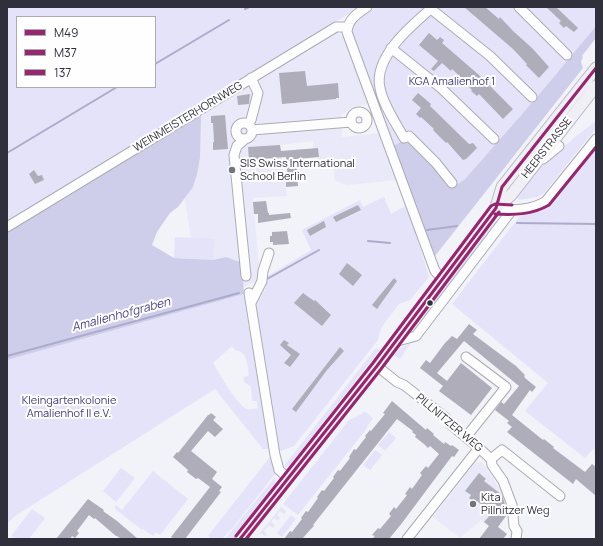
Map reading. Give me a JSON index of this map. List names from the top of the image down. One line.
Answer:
{"streets":{"main road":["HEERSTRASSE"],"street":["WEINMEISTERHORNWEG","PILLNITZER WEG"]},"crossings":[["HEERSTRASSE","PILLNITZER WEG"]],"water":["Amalienhofgraben"],"parks":["KGA Amalienhof 1","Kleingartenkolonie Amalienhof II e.V."],"places":["SIS Swiss International School Berlin","Kita Pillnitzer Weg"],"lines":["transit line M49","transit line M37","transit line 137"],"legend":["M49","M37","137"]}
